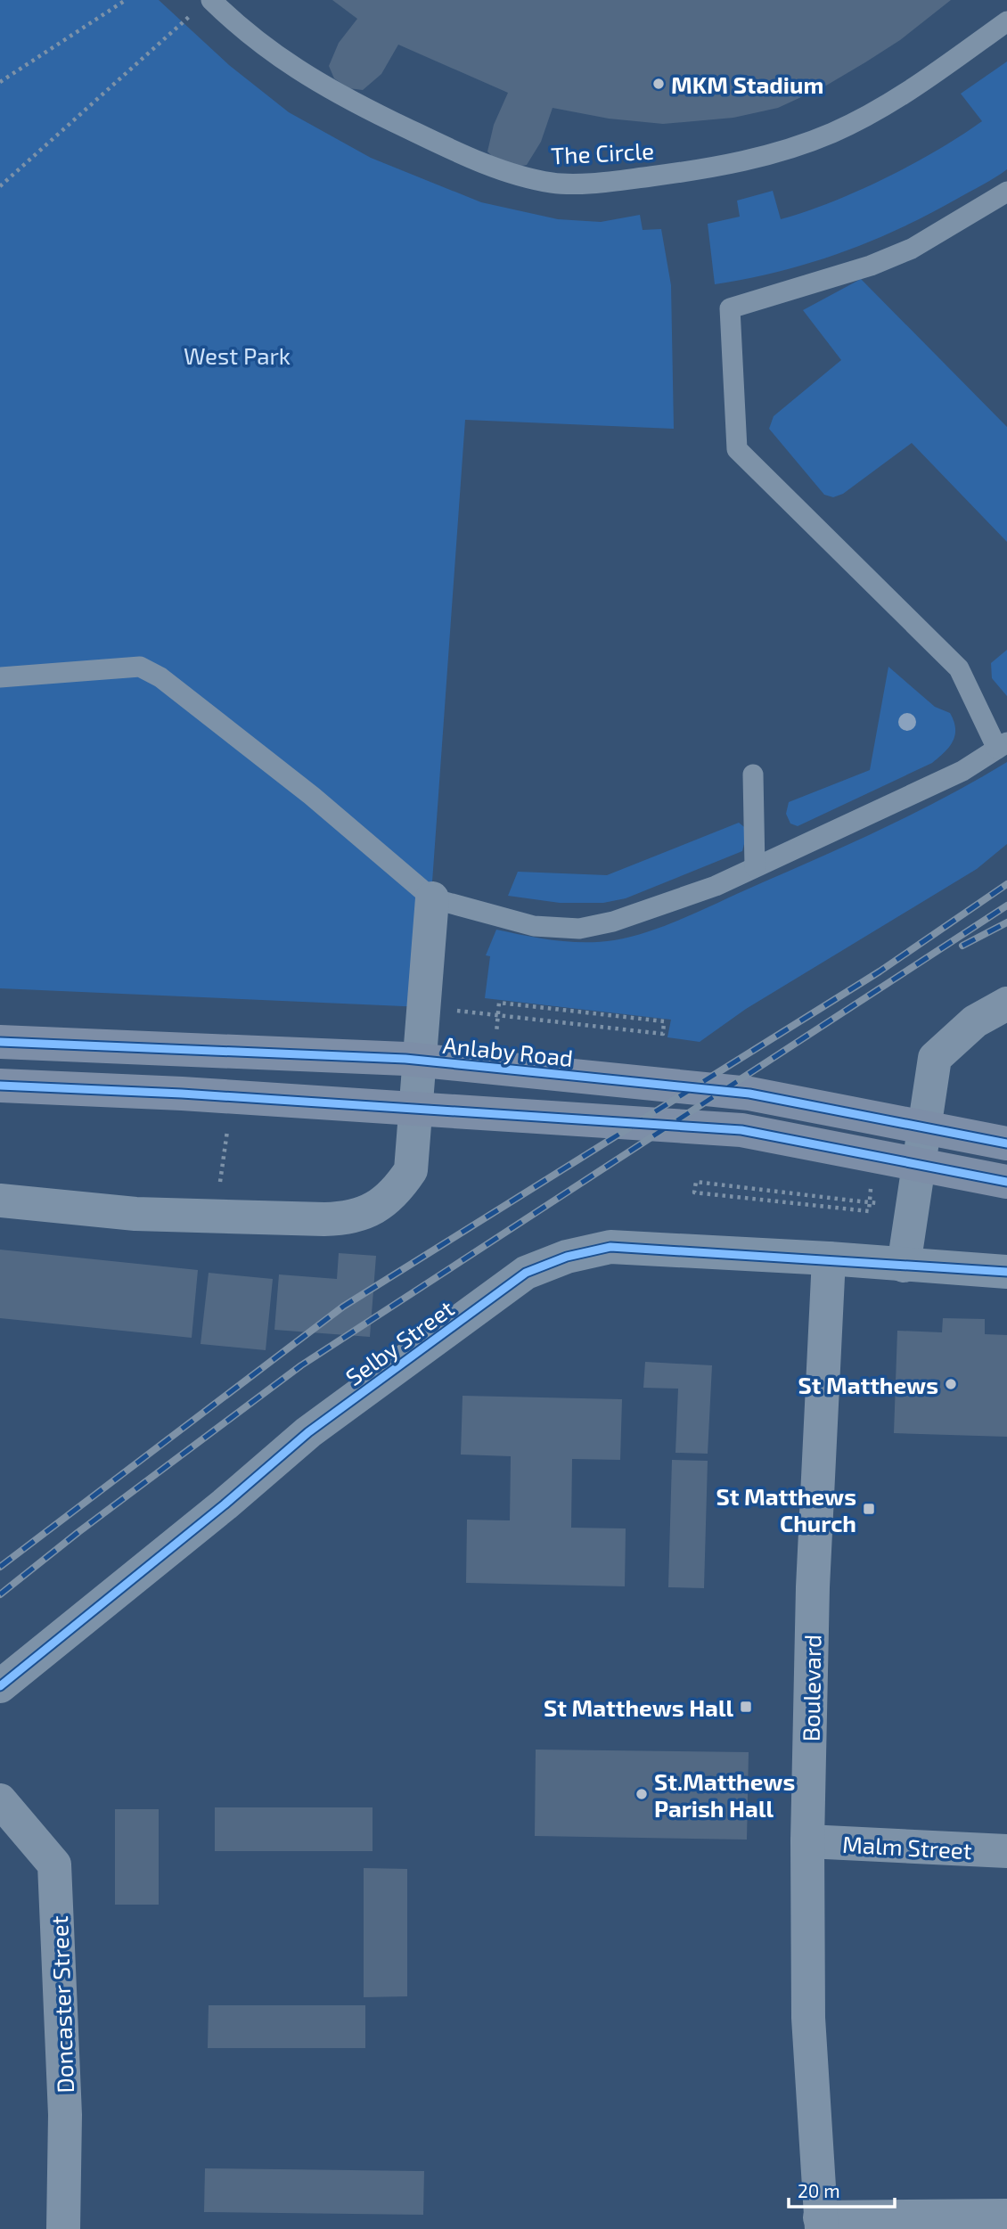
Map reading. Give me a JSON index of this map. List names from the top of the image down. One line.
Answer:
{"streets":{"main road":["Anlaby Road"],"street":["Selby Street","Boulevard","Malm Street","Doncaster Street"],"lane":["The Circle"]},"crossings":[["Selby Street","Boulevard"],["Boulevard","Malm Street"]],"parks":["West Park"],"places":{"other":["MKM Stadium","St Matthews","St.Matthews Parish Hall"],"transit":["St Matthews Church","St Matthews Hall"]},"scale_bar":"20 m"}
